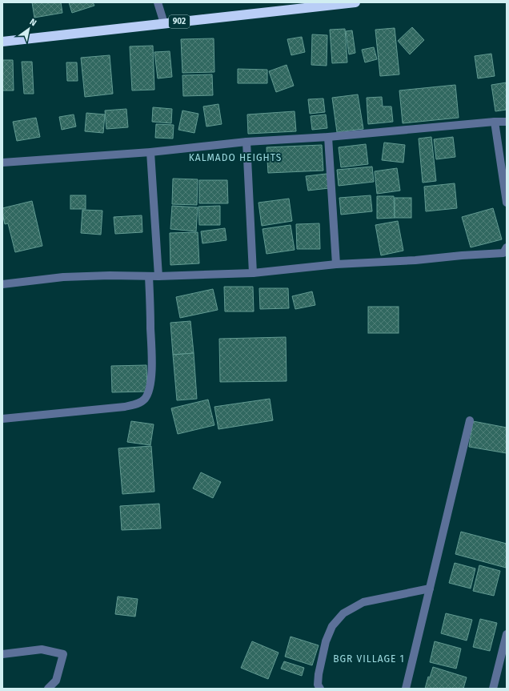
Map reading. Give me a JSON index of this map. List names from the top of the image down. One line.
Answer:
{"streets":{"highway":["902"]},"districts":["KALMADO HEIGHTS","BGR VILLAGE 1"],"north":"top right"}
